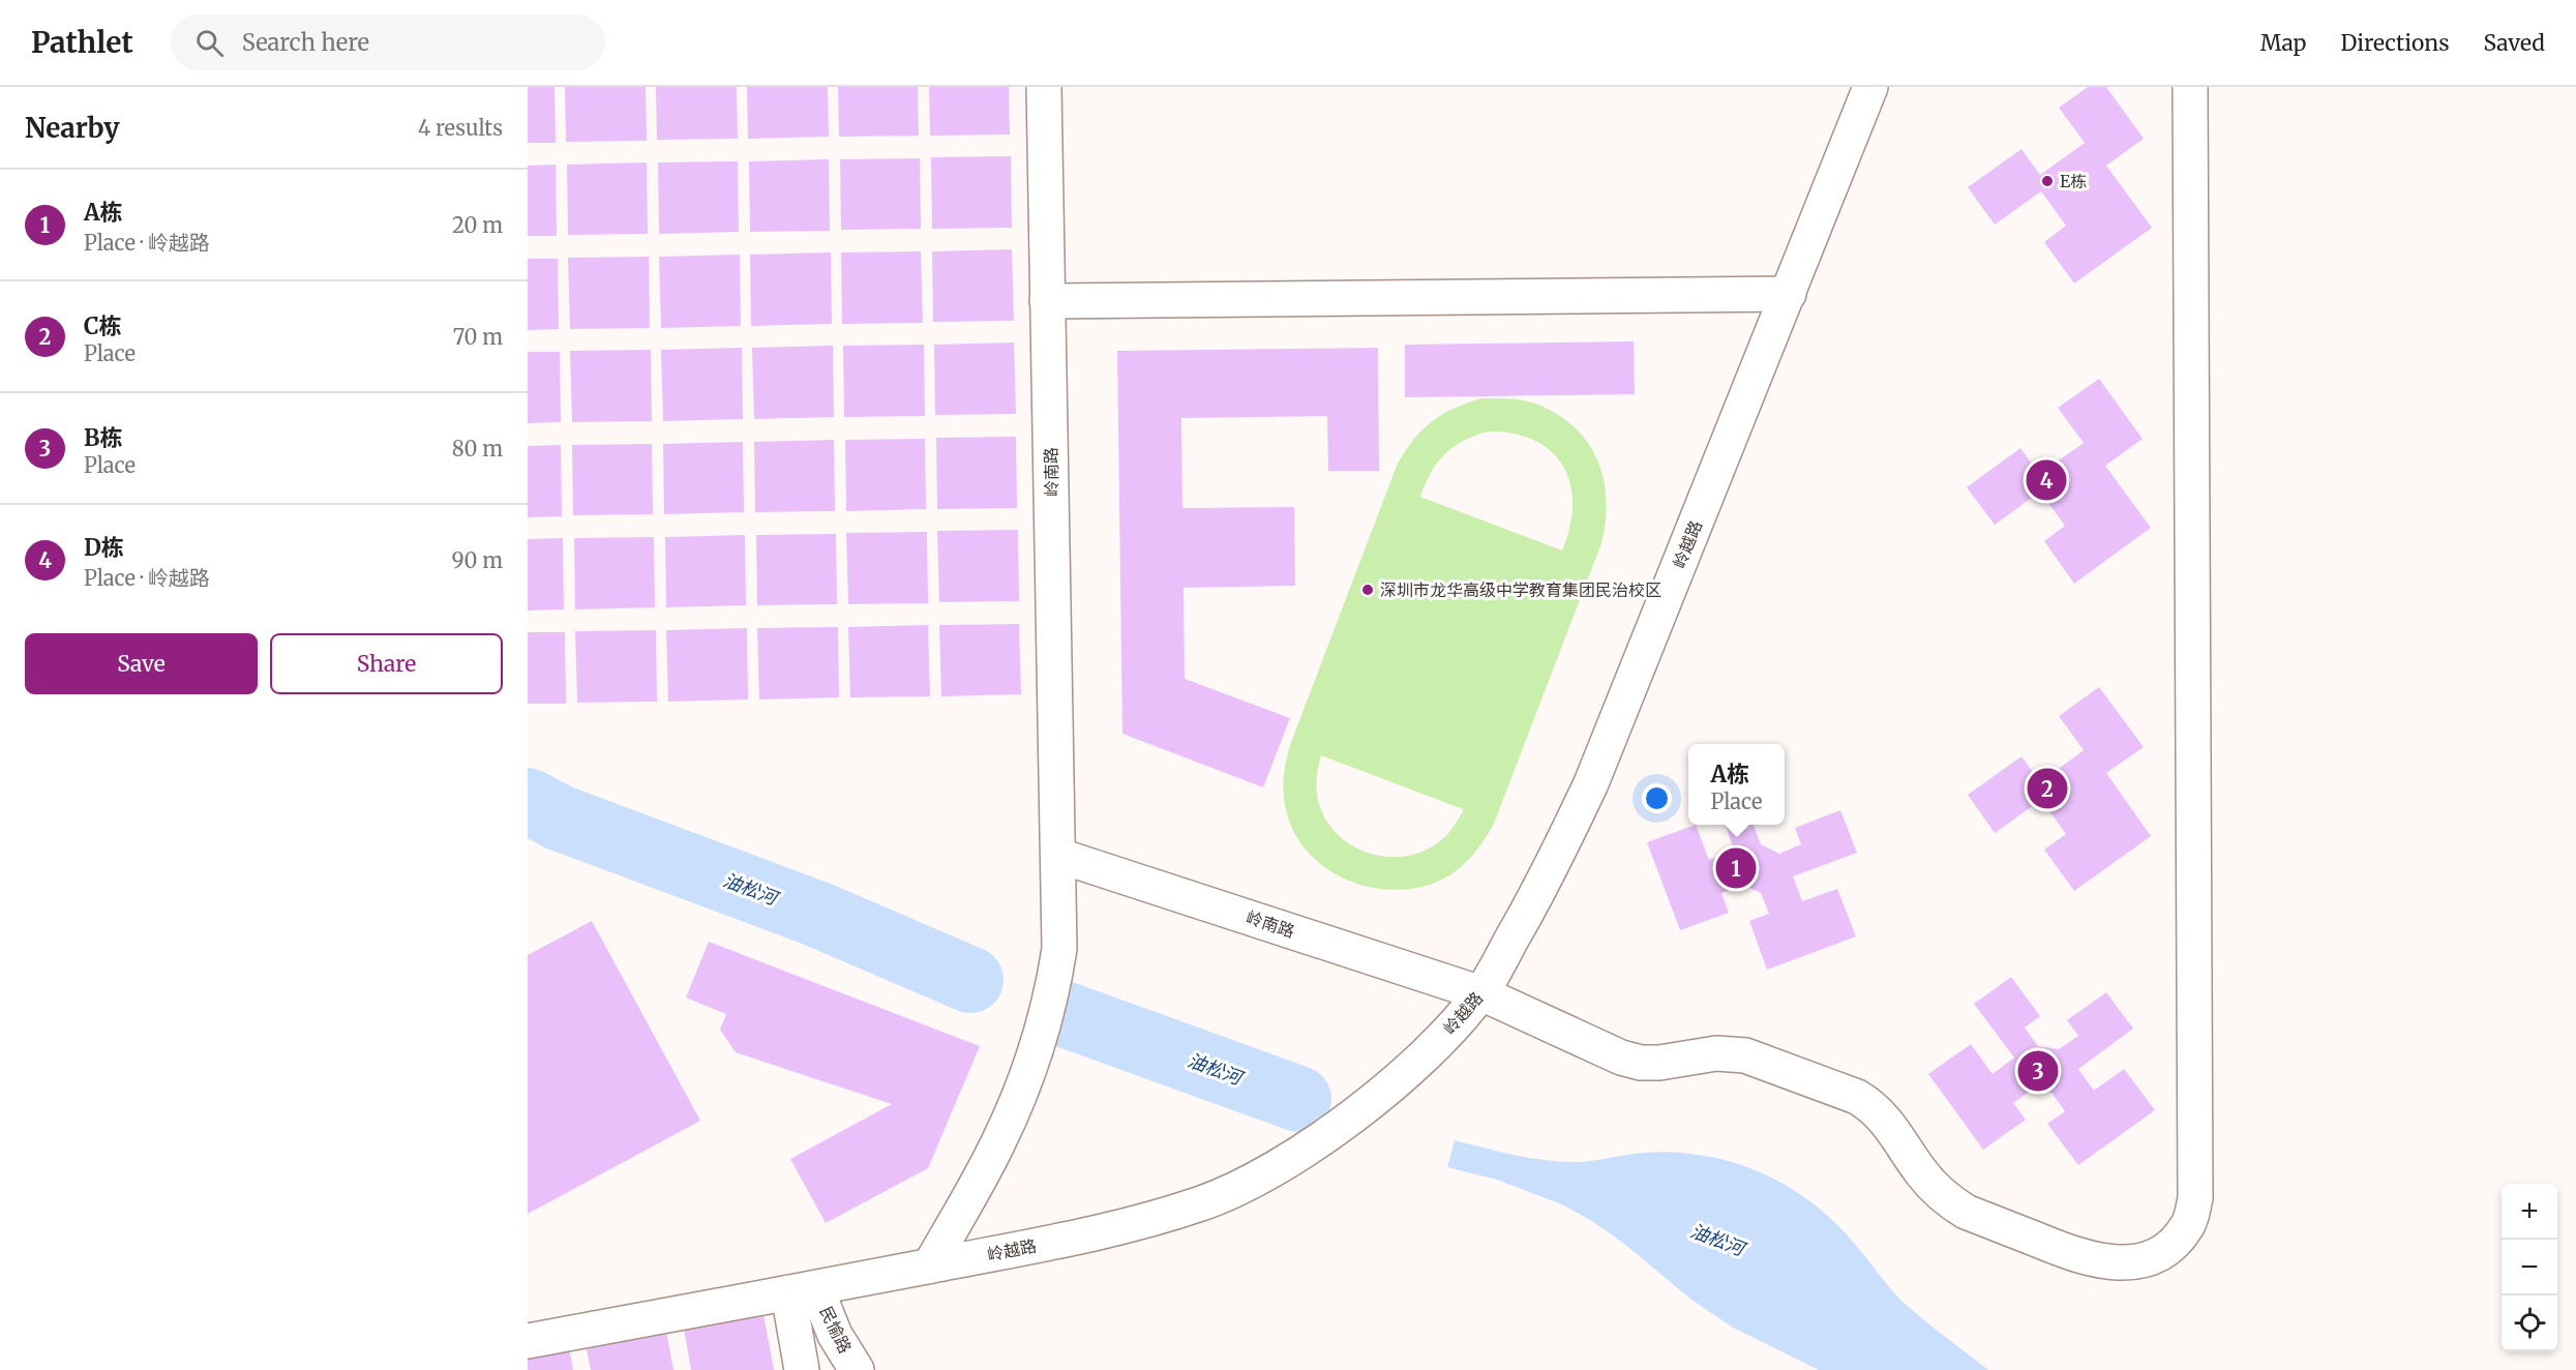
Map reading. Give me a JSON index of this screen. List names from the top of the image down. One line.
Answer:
{"streets":{"street":["岭南路","岭越路","民愉路"]},"crossings":[["岭南路","岭越路"],["岭越路","民愉路"]],"water":["油松河"],"places":["E栋","深圳市龙华高级中学教育集团民治校区"],"page":{"header":"Pathlet","search":"Search here","nav":["Map","Directions","Saved"],"heading":["Nearby","4 results"],"list":[{"mark":"1","name":"A栋","note":"Place · 岭越路","value":"20 m"},{"mark":"2","name":"C栋","note":"Place","value":"70 m"},{"mark":"3","name":"B栋","note":"Place","value":"80 m"},{"mark":"4","name":"D栋","note":"Place · 岭越路","value":"90 m"}],"pins":["4","2","1","3"],"buttons":["Save","Share"],"popup":["A栋","Place"],"map_buttons":["+","−"]}}
